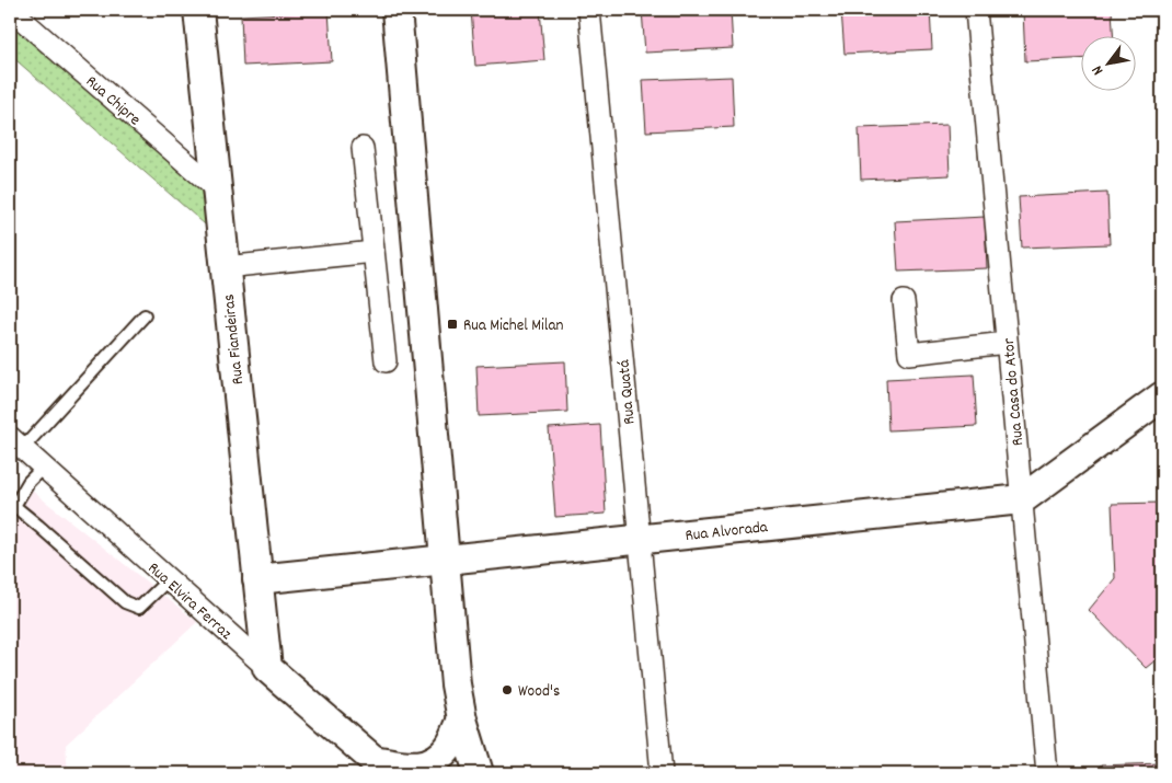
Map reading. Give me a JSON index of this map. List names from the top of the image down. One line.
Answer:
{"streets":{"street":["Rua Chipre","Rua Fiandeiras","Rua Quatá","Rua Casa do Ator","Rua Alvorada","Rua Elvira Ferraz"]},"crossings":[["Rua Chipre","Rua Fiandeiras"],["Rua Fiandeiras","Rua Alvorada"],["Rua Fiandeiras","Rua Elvira Ferraz"],["Rua Quatá","Rua Alvorada"],["Rua Casa do Ator","Rua Alvorada"]],"places":{"transit":["Rua Michel Milan"],"other":["Wood's"]},"north":"bottom left"}
